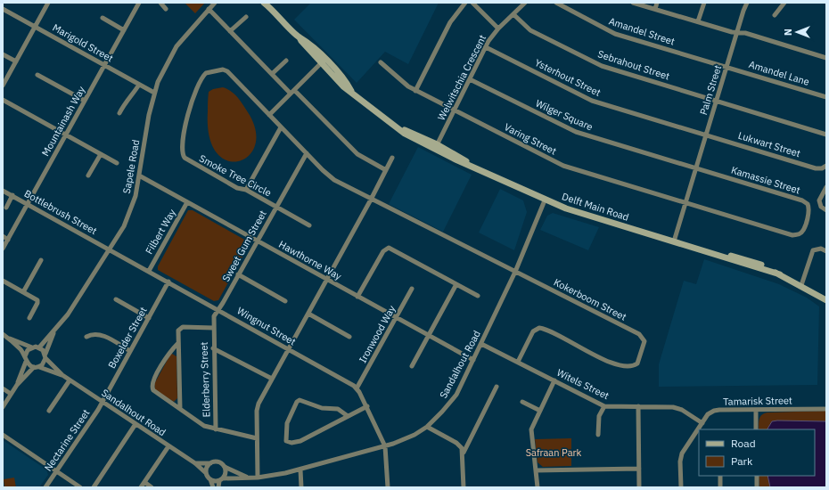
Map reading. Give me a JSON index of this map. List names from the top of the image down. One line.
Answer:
{"streets":{"street":["Amandel Street","Marigold Street","Sebrahout Street","Amandel Lane","Welwitschia Crescent","Ysterhout Street","Palm Street","Wilger Square","Mountainash Way","Varing Street","Lukwart Street","Sapele Road","Smoke Tree Circle","Kamassie Street","Delft Main Road","Bottlebrush Street","Filbert Way","Sweet Gum Street","Hawthorne Way","Kokerboom Street","Wingnut Street","Ironwood Way","Boxelder Street","Sandalhout Road","Elderberry Street","Witels Street","Tamarisk Street","Nectarine Street"]},"crossings":[["Amandel Street","Amandel Lane"],["Amandel Street","Palm Street"],["Marigold Street","Mountainash Way"],["Marigold Street","Sapele Road"],["Sebrahout Street","Welwitschia Crescent"],["Sebrahout Street","Palm Street"],["Amandel Lane","Palm Street"],["Welwitschia Crescent","Ysterhout Street"],["Welwitschia Crescent","Wilger Square"],["Welwitschia Crescent","Varing Street"],["Welwitschia Crescent","Delft Main Road"],["Ysterhout Street","Palm Street"],["Ysterhout Street","Lukwart Street"],["Palm Street","Wilger Square"],["Palm Street","Varing Street"],["Palm Street","Lukwart Street"],["Palm Street","Kamassie Street"],["Palm Street","Delft Main Road"],["Wilger Square","Kamassie Street"],["Mountainash Way","Bottlebrush Street"],["Varing Street","Kamassie Street"],["Sapele Road","Bottlebrush Street"],["Sapele Road","Hawthorne Way"],["Sapele Road","Wingnut Street"],["Sapele Road","Sandalhout Road"],["Smoke Tree Circle","Sweet Gum Street"],["Smoke Tree Circle","Kokerboom Street"],["Delft Main Road","Sandalhout Road"],["Bottlebrush Street","Wingnut Street"],["Filbert Way","Hawthorne Way"],["Filbert Way","Wingnut Street"],["Sweet Gum Street","Hawthorne Way"],["Sweet Gum Street","Kokerboom Street"],["Sweet Gum Street","Wingnut Street"],["Sweet Gum Street","Elderberry Street"],["Hawthorne Way","Ironwood Way"],["Hawthorne Way","Sandalhout Road"],["Kokerboom Street","Sandalhout Road"],["Kokerboom Street","Witels Street"],["Wingnut Street","Ironwood Way"],["Wingnut Street","Boxelder Street"],["Wingnut Street","Sandalhout Road"],["Wingnut Street","Elderberry Street"],["Boxelder Street","Sandalhout Road"],["Boxelder Street","Nectarine Street"],["Sandalhout Road","Witels Street"],["Sandalhout Road","Nectarine Street"],["Witels Street","Tamarisk Street"]],"parks":["Safraan Park"],"legend":["Road","Park"],"north":"left"}
